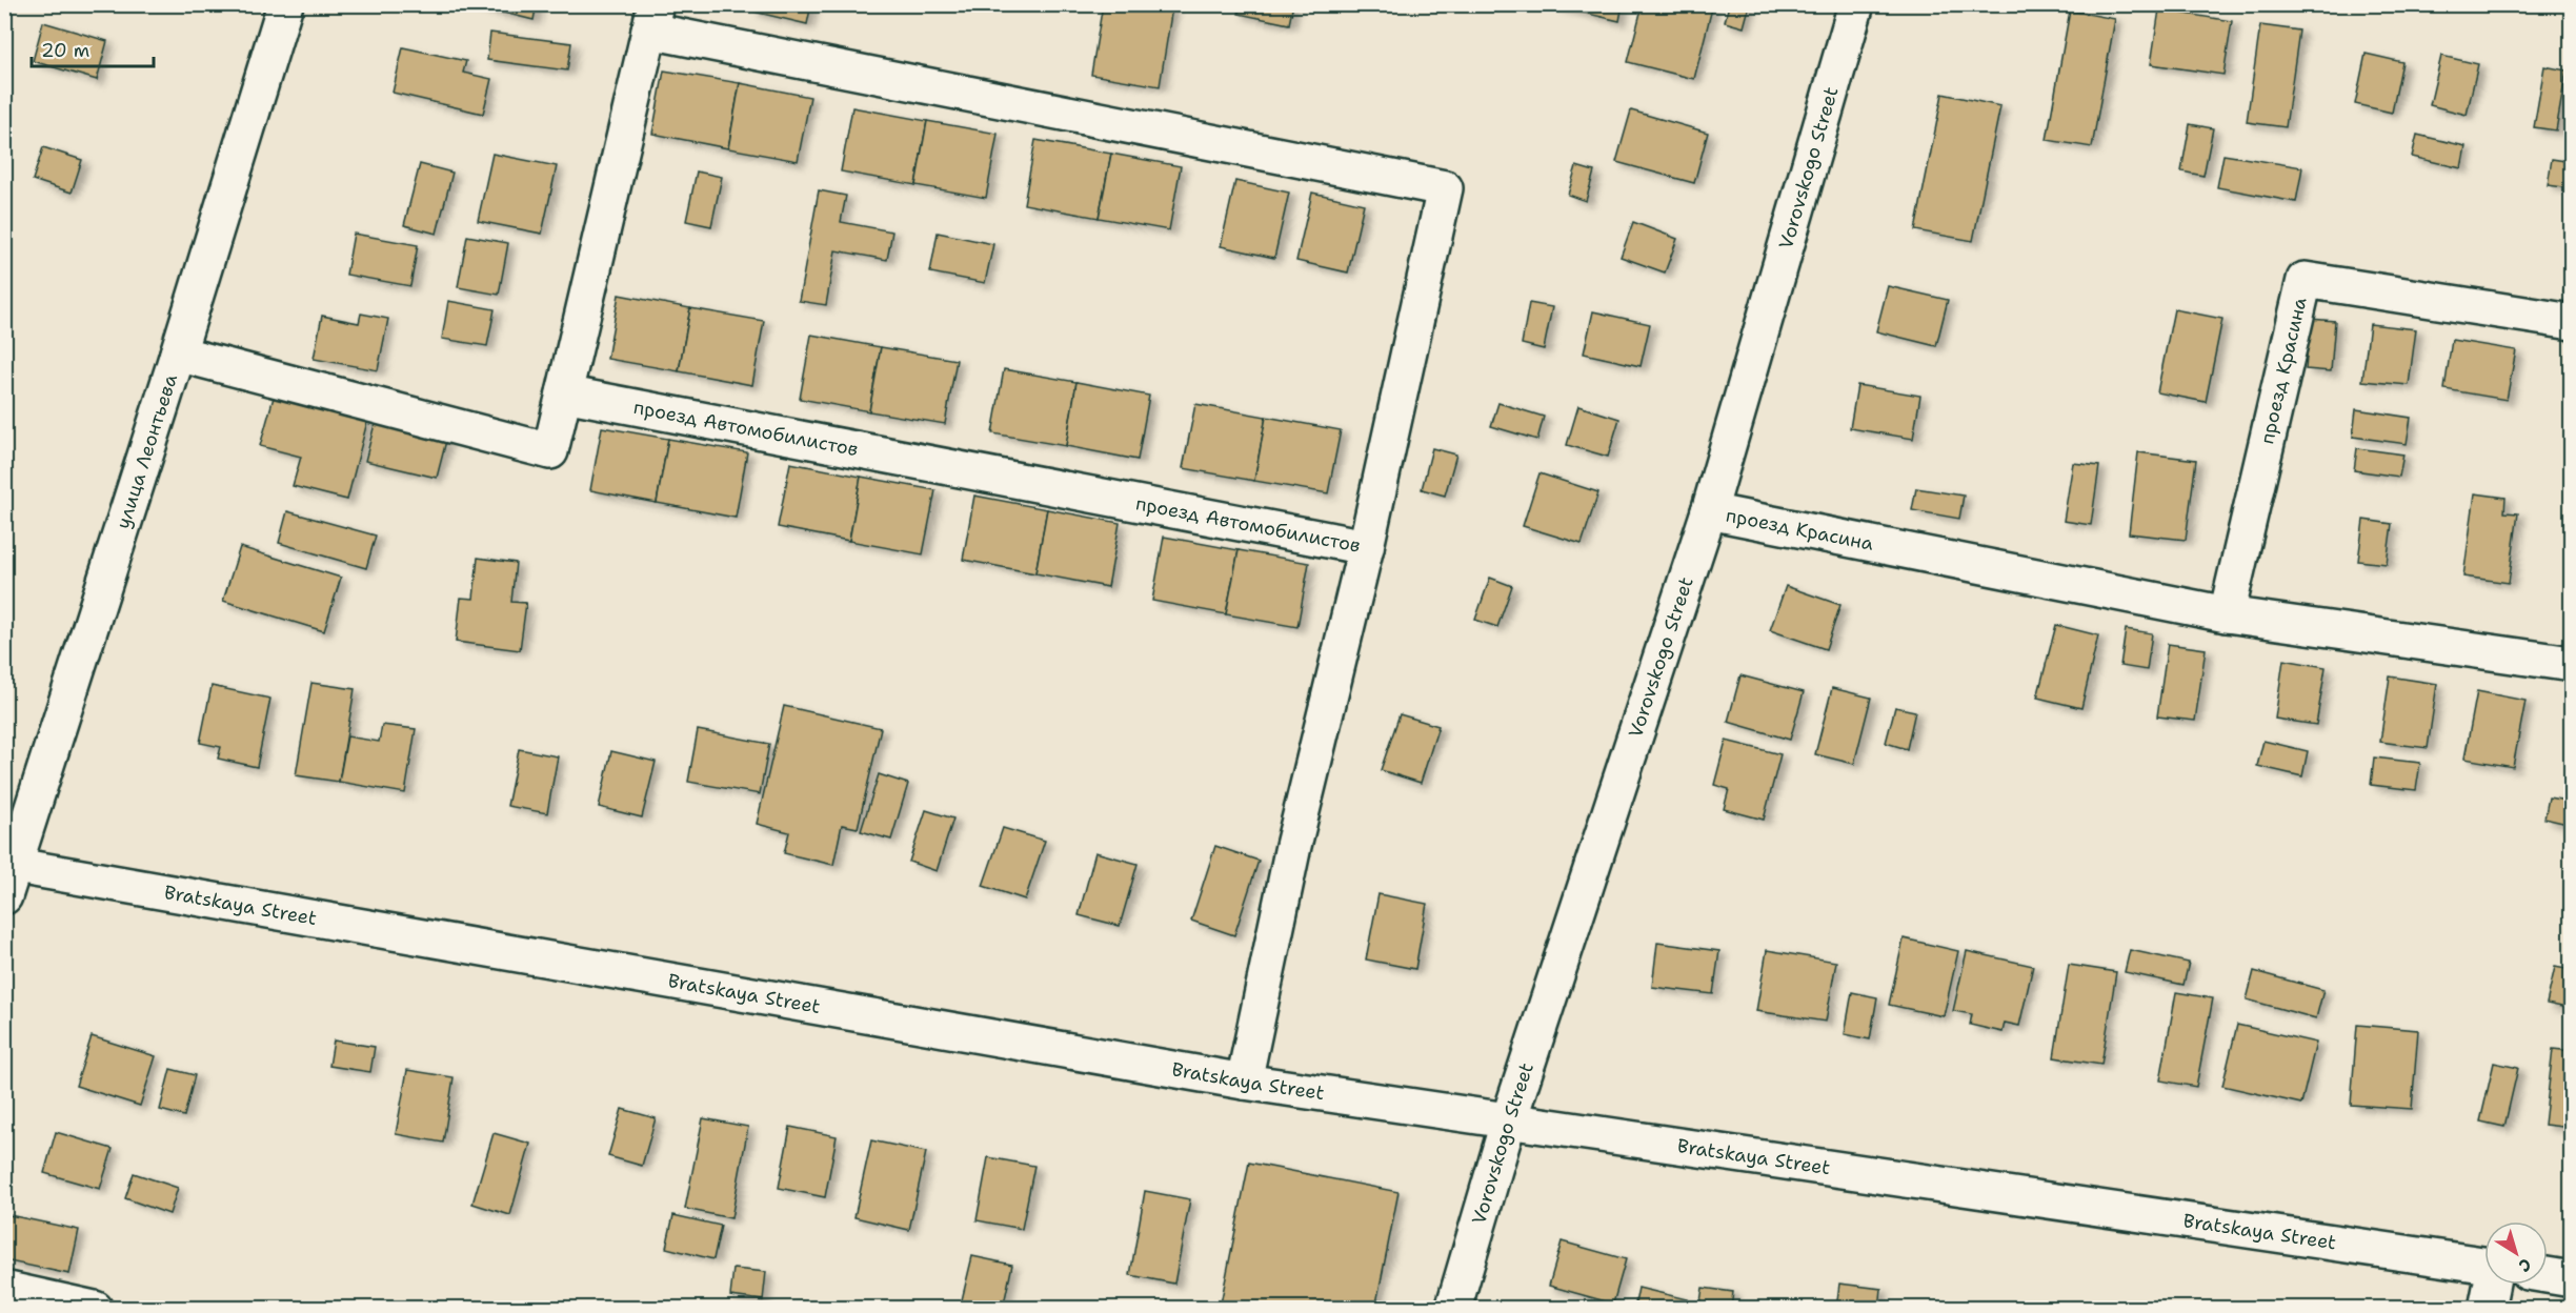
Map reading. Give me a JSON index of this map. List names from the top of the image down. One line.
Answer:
{"streets":{"street":["Vorovskogo Street","проезд Красина","проезд Автомобилистов","улица Леонтьева","Bratskaya Street"]},"crossings":[["Vorovskogo Street","проезд Красина"],["Vorovskogo Street","Bratskaya Street"],["улица Леонтьева","Bratskaya Street"]],"scale_bar":"20 m","north":"bottom right"}
